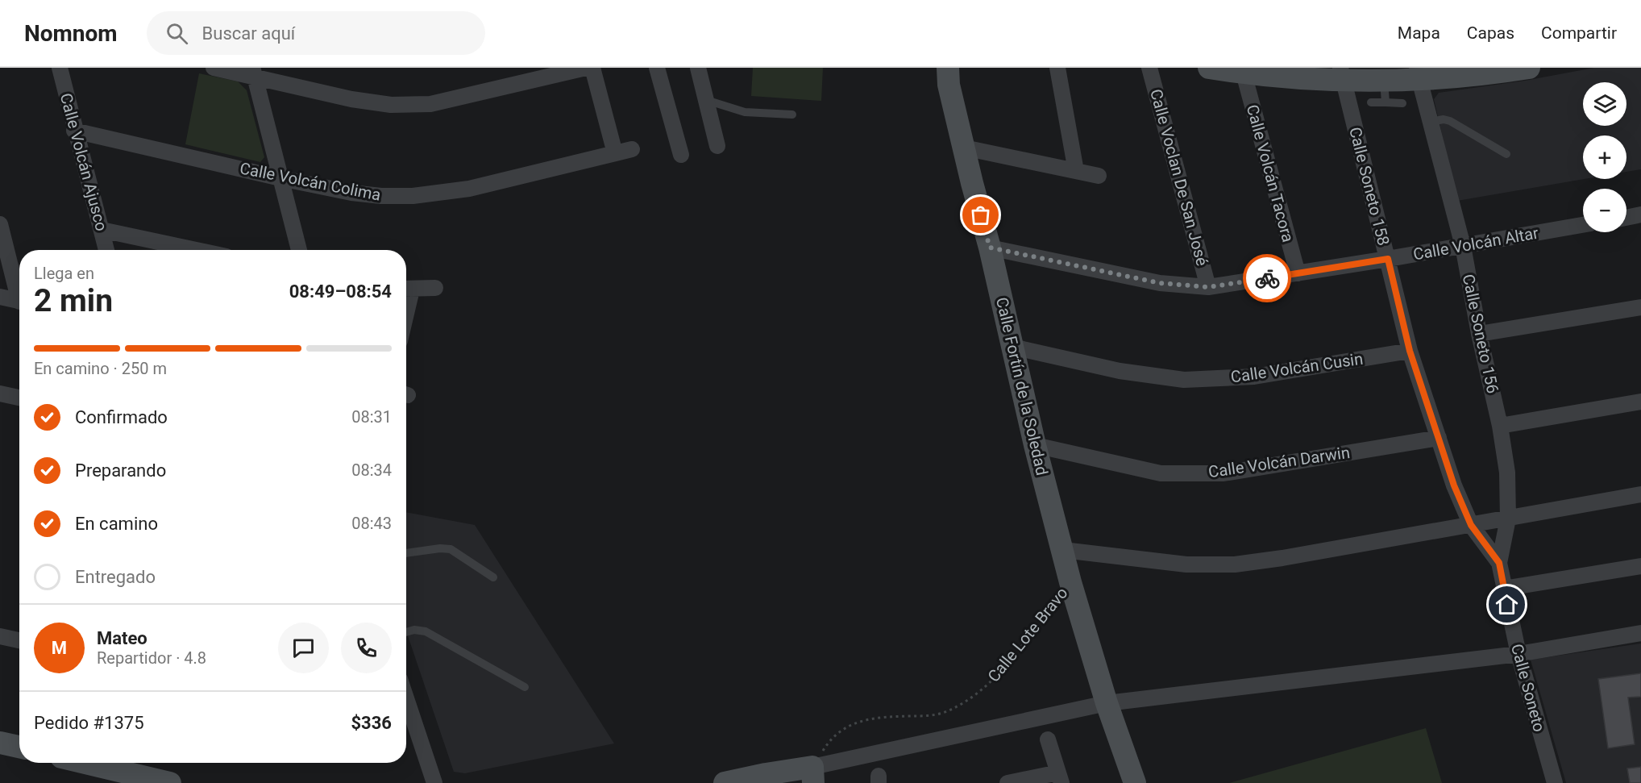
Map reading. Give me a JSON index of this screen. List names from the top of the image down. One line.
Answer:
{"streets":{"street":["Calle Volcán Ajusco","Calle Volcán Tacora","Calle Voclan De San José","Calle Volcán Colima","Calle Soneto 158","Calle Volcán Altar","Calle Soneto 156","Calle Volcán Cusin","Calle Fortín de la Soledad","Calle Volcán Darwin","Calle Soneto"],"path":["Calle Lote Bravo"]},"crossings":[["Calle Volcán Ajusco","Calle Volcán Colima"],["Calle Volcán Tacora","Calle Volcán Altar"],["Calle Voclan De San José","Calle Volcán Altar"],["Calle Soneto 158","Calle Volcán Altar"],["Calle Soneto 158","Calle Volcán Cusin"],["Calle Soneto 158","Calle Volcán Darwin"],["Calle Soneto 158","Calle Soneto"],["Calle Volcán Altar","Calle Soneto 156"],["Calle Volcán Altar","Calle Fortín de la Soledad"],["Calle Soneto 156","Calle Soneto"],["Calle Volcán Cusin","Calle Fortín de la Soledad"],["Calle Fortín de la Soledad","Calle Volcán Darwin"],["Calle Fortín de la Soledad","Calle Lote Bravo"]],"page":{"header":"Nomnom","search":"Buscar aquí","nav":["Mapa","Capas","Compartir"],"map_buttons":["+","−"],"heading":["2 min","Llega en","08:49–08:54"],"panel":["Mateo","Repartidor · 4.8","Pedido #1375","$336"],"bar":"En camino · 250 m","list":[["Confirmado","08:31"],["Preparando","08:34"],["En camino","08:43"],"Entregado"],"round":"M"}}
